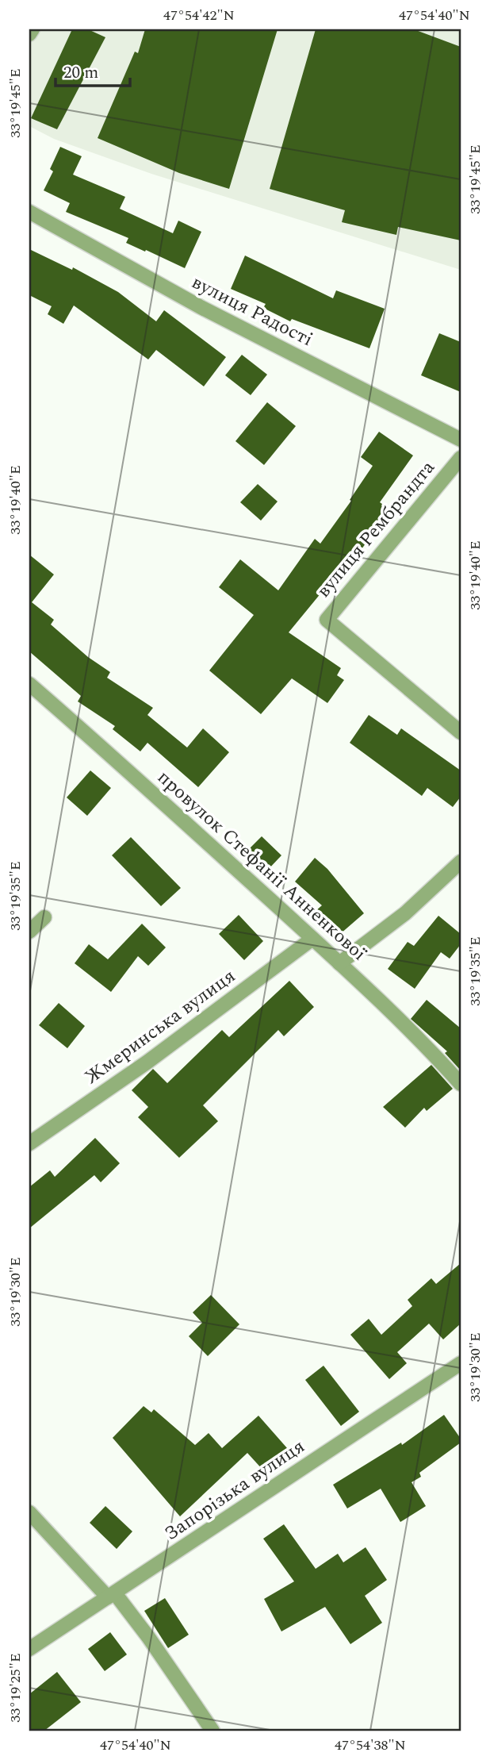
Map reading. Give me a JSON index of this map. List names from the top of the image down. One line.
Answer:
{"streets":{"street":["вулиця Радості","вулиця Рембрандта","провулок Стефанії Анненкової","Жмеринська вулиця","Запорізька вулиця"]},"crossings":[["провулок Стефанії Анненкової","Жмеринська вулиця"]],"scale_bar":"20 m","coordinates":["47°54'42\"N","47°54'40\"N","33°19'45\"E","33°19'40\"E","33°19'35\"E","33°19'30\"E","33°19'25\"E","47°54'38\"N"]}
